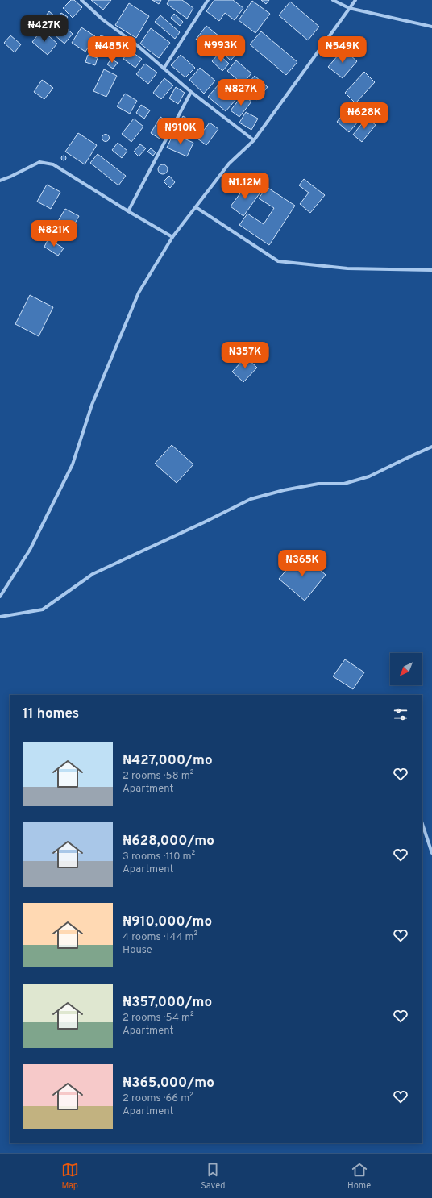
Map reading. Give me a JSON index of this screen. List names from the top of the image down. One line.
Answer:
{"north":"bottom left","page":{"price":["₦427K","₦993K","₦485K","₦549K","₦827K","₦628K","₦910K","₦1.12M","₦821K","₦357K","₦365K"],"heading":"11 homes","list":[{"name":"₦427,000/mo","note":"2 rooms · 58 m² · Apartment"},{"name":"₦628,000/mo","note":"3 rooms · 110 m² · Apartment"},{"name":"₦910,000/mo","note":"4 rooms · 144 m² · House"},{"name":"₦357,000/mo","note":"2 rooms · 54 m² · Apartment"},{"name":"₦365,000/mo","note":"2 rooms · 66 m² · Apartment"}],"tabs":["Map","Saved","Home"]}}
